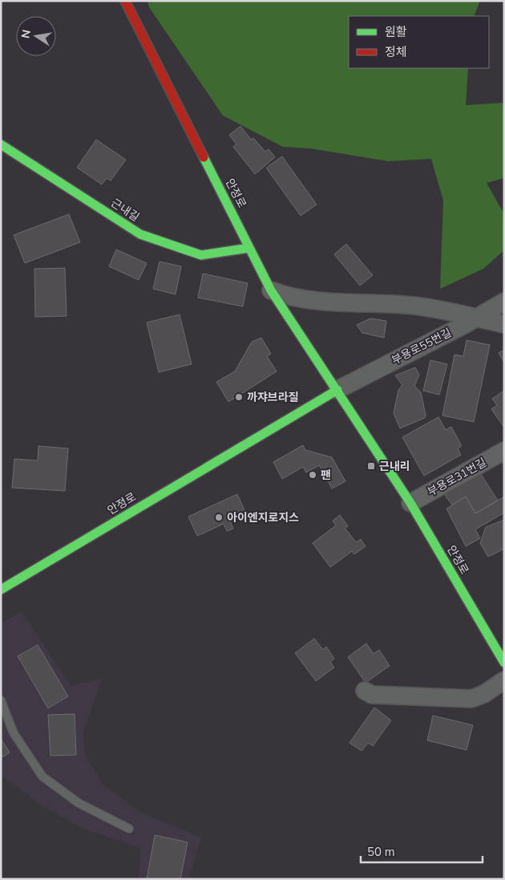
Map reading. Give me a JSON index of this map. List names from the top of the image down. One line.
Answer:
{"streets":{"main road":["안정로","근내길"],"street":["부용로55번길","부용로31번길"]},"crossings":[["안정로","근내길"],["안정로","부용로55번길"],["안정로","부용로31번길"]],"places":{"other":["까쟈브라질","팬","아이엔지로지스"],"transit":["근내리"]},"legend":["원활","정체"],"scale_bar":"50 m","north":"left"}
